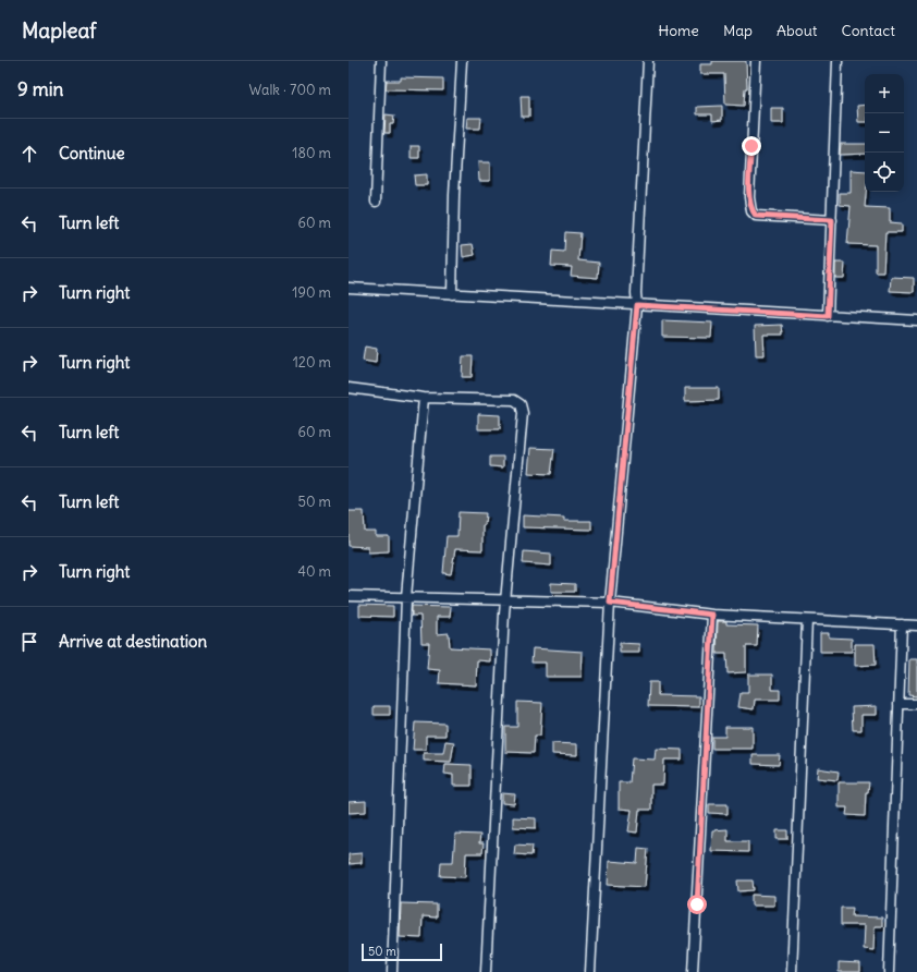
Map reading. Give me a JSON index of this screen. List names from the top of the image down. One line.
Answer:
{"scale_bar":"50 m","page":{"header":"Mapleaf","nav":["Home","Map","About","Contact"],"heading":["9 min","Walk · 700 m"],"map_buttons":["+","−"],"list":[["Continue","180 m"],["Turn left","60 m"],["Turn right","190 m"],["Turn right","120 m"],["Turn left","60 m"],["Turn left","50 m"],["Turn right","40 m"],"Arrive at destination"],"scale":"50 m"}}
